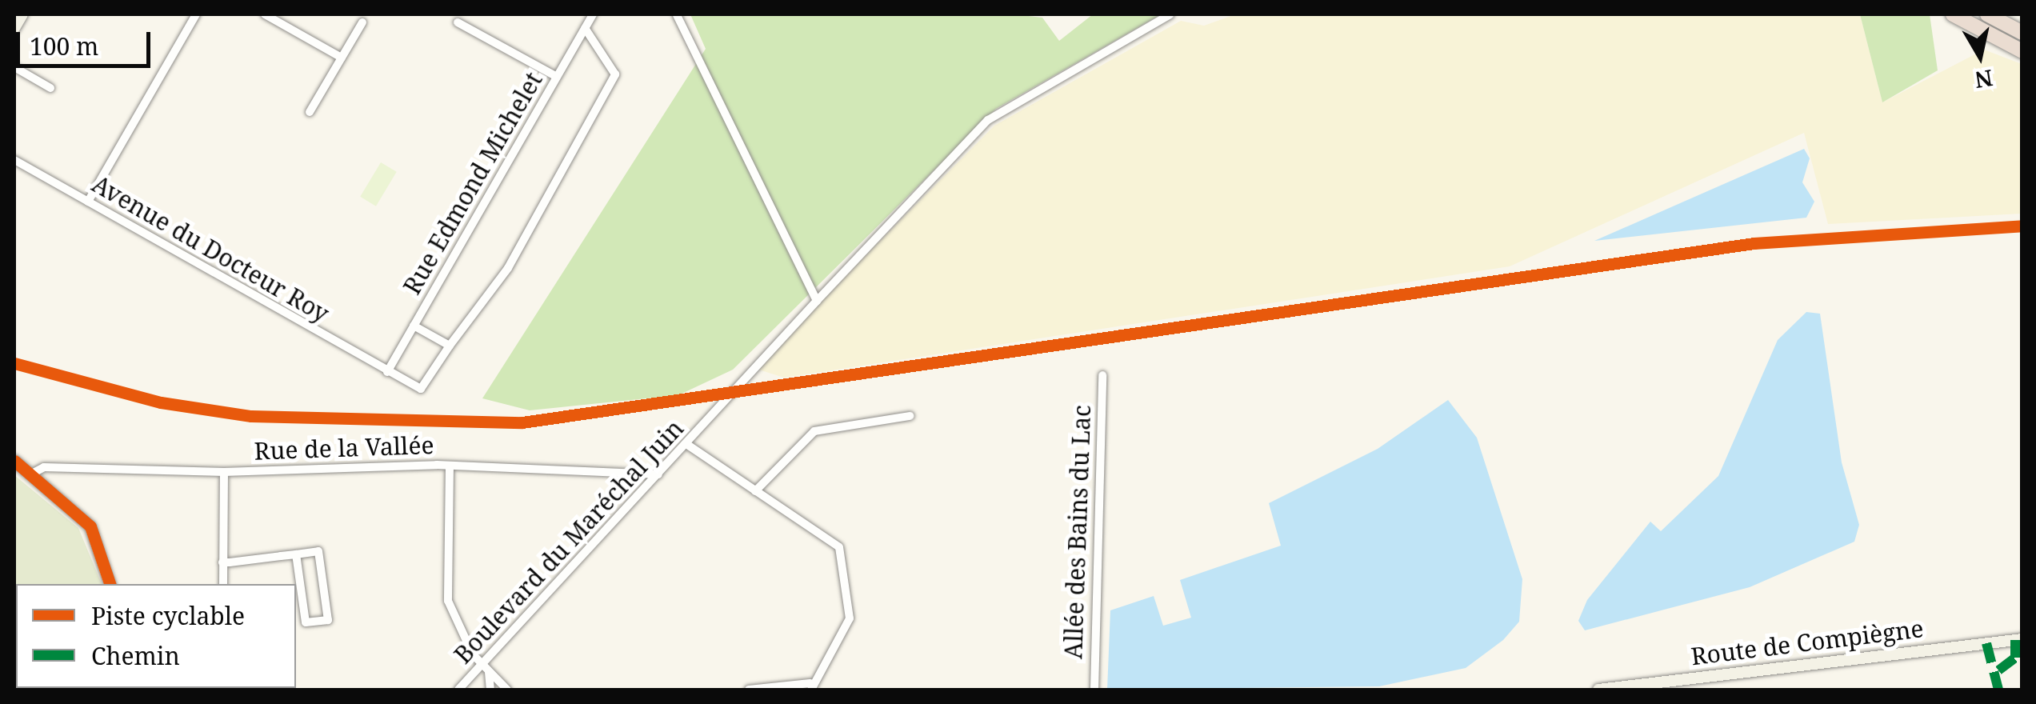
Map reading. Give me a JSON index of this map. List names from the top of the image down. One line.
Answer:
{"streets":{"main road":["Route de Compiègne"],"street":["Rue Edmond Michelet","Avenue du Docteur Roy","Rue de la Vallée","Allée des Bains du Lac","Boulevard du Maréchal Juin"]},"crossings":[["Rue Edmond Michelet","Avenue du Docteur Roy"],["Rue de la Vallée","Boulevard du Maréchal Juin"]],"legend":["Piste cyclable","Chemin"],"scale_bar":"100 m","north":"bottom"}
